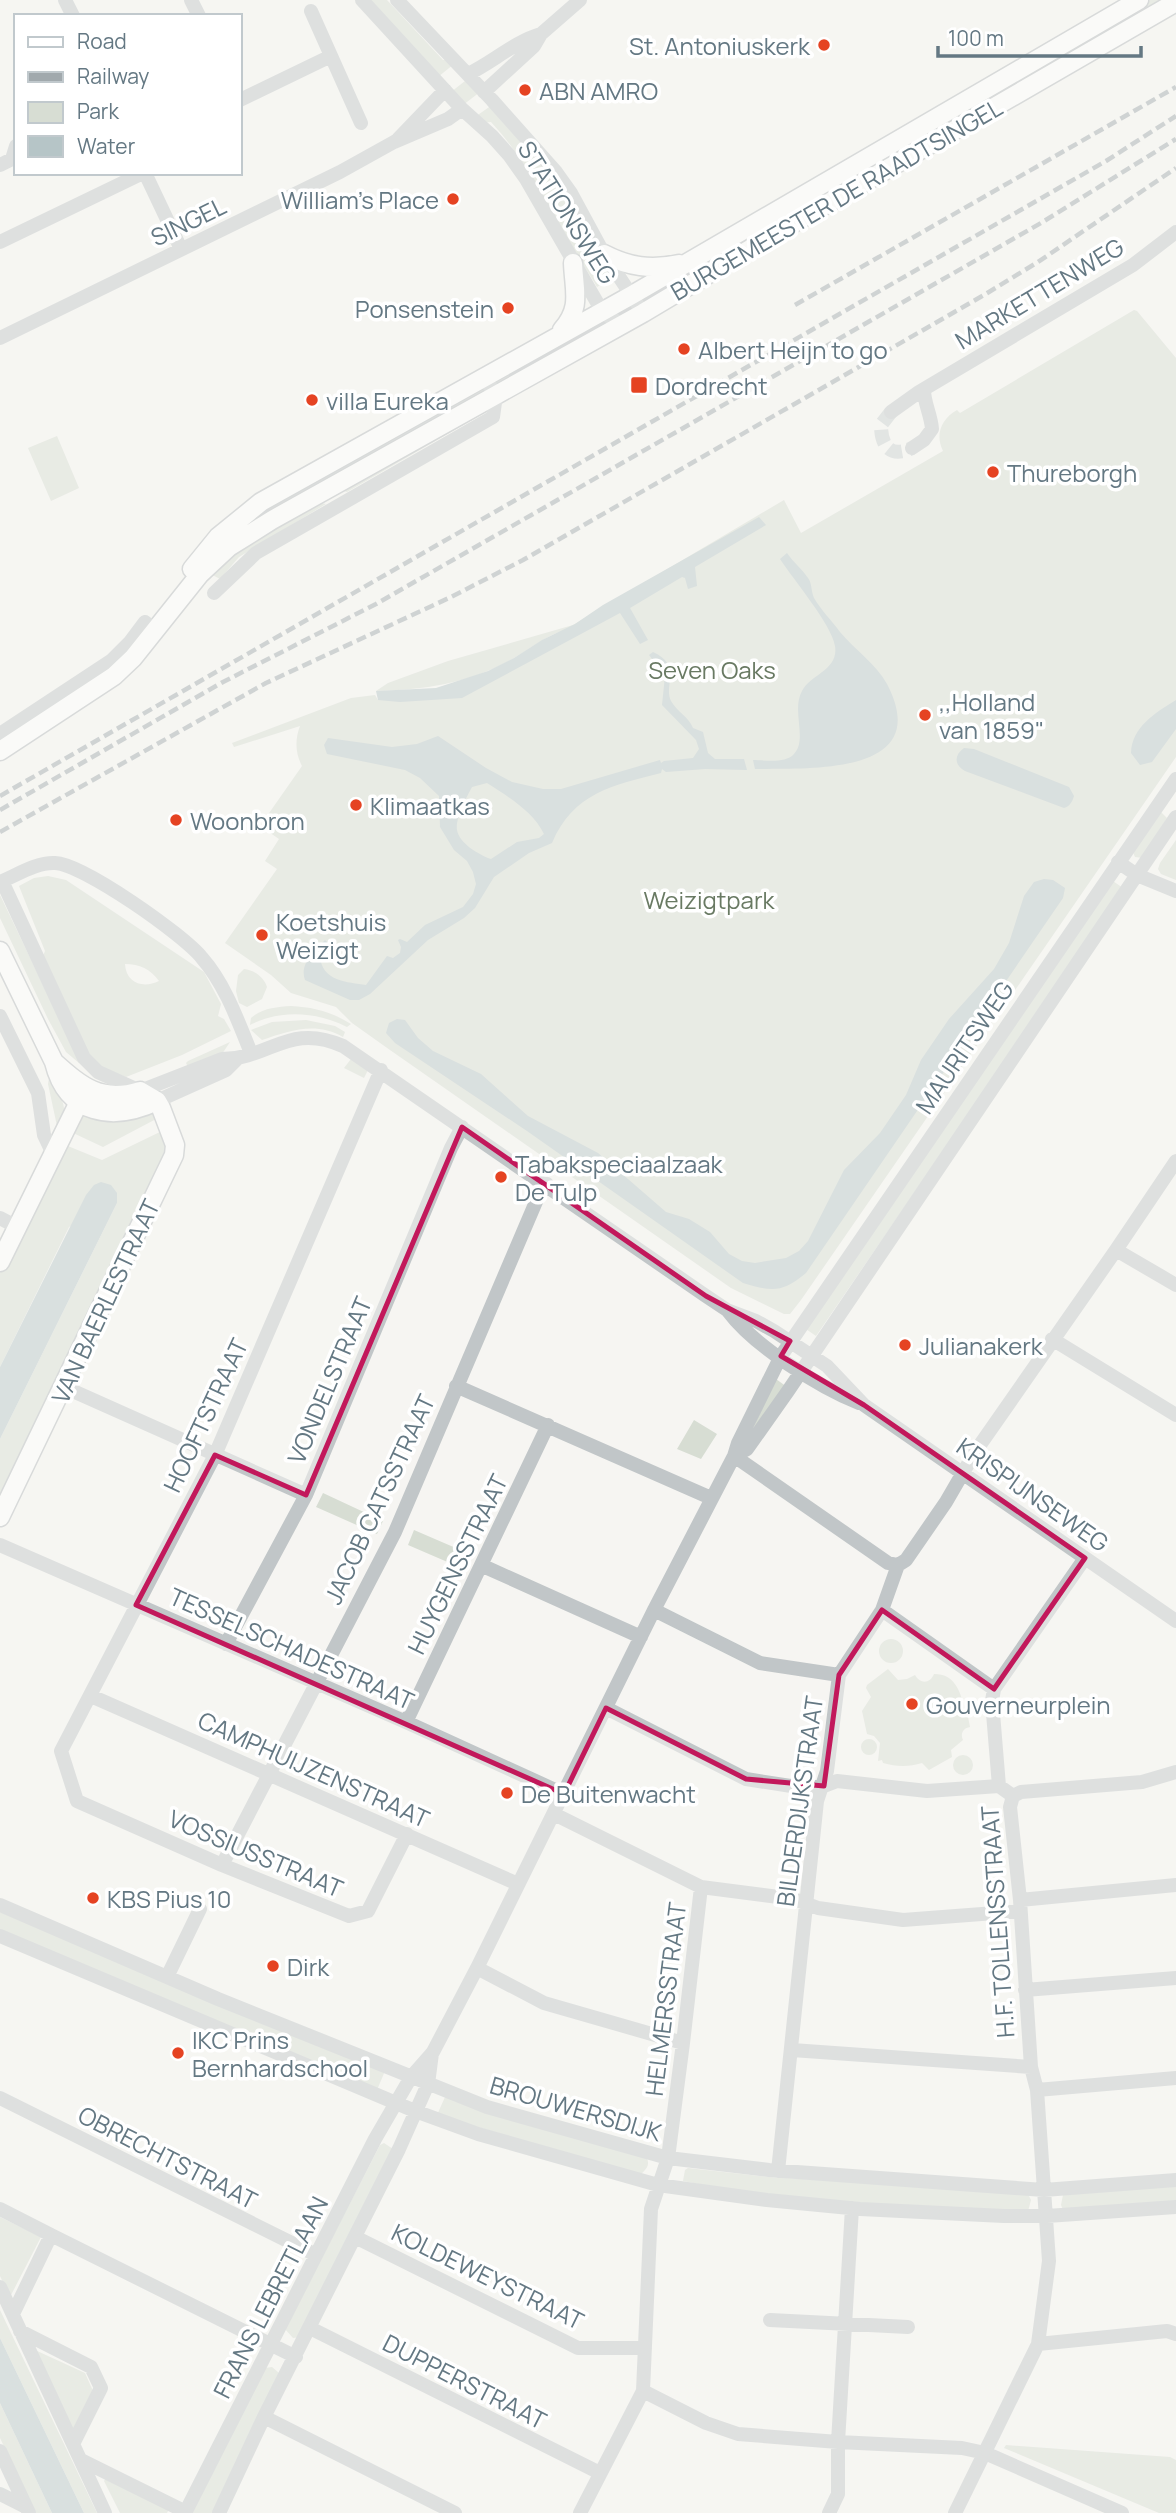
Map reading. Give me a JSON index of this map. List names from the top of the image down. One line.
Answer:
{"streets":{"main road":["BURGEMEESTER DE RAADTSINGEL","VAN BAERLESTRAAT"],"street":["STATIONSWEG","SINGEL","MARKETTENWEG","MAURITSWEG","VONDELSTRAAT","HOOFTSTRAAT","KRISPIJNSEWEG","JACOB CATSSTRAAT","HUYGENSSTRAAT","TESSELSCHADESTRAAT","CAMPHUIJZENSTRAAT","BILDERDIJKSTRAAT","VOSSIUSSTRAAT","H.F. TOLLENSSTRAAT","HELMERSSTRAAT","BROUWERSDIJK","OBRECHTSTRAAT","KOLDEWEYSTRAAT","FRANS LEBRETLAAN","DUPPERSTRAAT"]},"crossings":[["BURGEMEESTER DE RAADTSINGEL","STATIONSWEG"],["STATIONSWEG","SINGEL"],["MAURITSWEG","KRISPIJNSEWEG"],["VONDELSTRAAT","KRISPIJNSEWEG"],["VONDELSTRAAT","TESSELSCHADESTRAAT"],["HOOFTSTRAAT","KRISPIJNSEWEG"],["HOOFTSTRAAT","TESSELSCHADESTRAAT"],["HOOFTSTRAAT","CAMPHUIJZENSTRAAT"],["HOOFTSTRAAT","VOSSIUSSTRAAT"],["KRISPIJNSEWEG","JACOB CATSSTRAAT"],["KRISPIJNSEWEG","BILDERDIJKSTRAAT"],["JACOB CATSSTRAAT","TESSELSCHADESTRAAT"],["JACOB CATSSTRAAT","CAMPHUIJZENSTRAAT"],["JACOB CATSSTRAAT","VOSSIUSSTRAAT"],["HUYGENSSTRAAT","TESSELSCHADESTRAAT"],["CAMPHUIJZENSTRAAT","VOSSIUSSTRAAT"],["BILDERDIJKSTRAAT","BROUWERSDIJK"],["H.F. TOLLENSSTRAAT","BROUWERSDIJK"],["HELMERSSTRAAT","BROUWERSDIJK"],["HELMERSSTRAAT","KOLDEWEYSTRAAT"],["BROUWERSDIJK","FRANS LEBRETLAAN"],["OBRECHTSTRAAT","FRANS LEBRETLAAN"],["KOLDEWEYSTRAAT","FRANS LEBRETLAAN"],["FRANS LEBRETLAAN","DUPPERSTRAAT"]],"parks":["Seven Oaks","Weizigtpark"],"places":{"other":["St. Antoniuskerk","ABN AMRO","William's Place","Ponsenstein","Albert Heijn to go","villa Eureka","Thureborgh",",,Holland van 1859\"","Klimaatkas","Woonbron","Koetshuis Weizigt","Tabakspeciaalzaak De Tulp","Julianakerk","Gouverneurplein","De Buitenwacht","KBS Pius 10","Dirk","IKC Prins Bernhardschool"],"transit":["Dordrecht"]},"legend":["Road","Railway","Park","Water"],"scale_bar":"100 m"}
